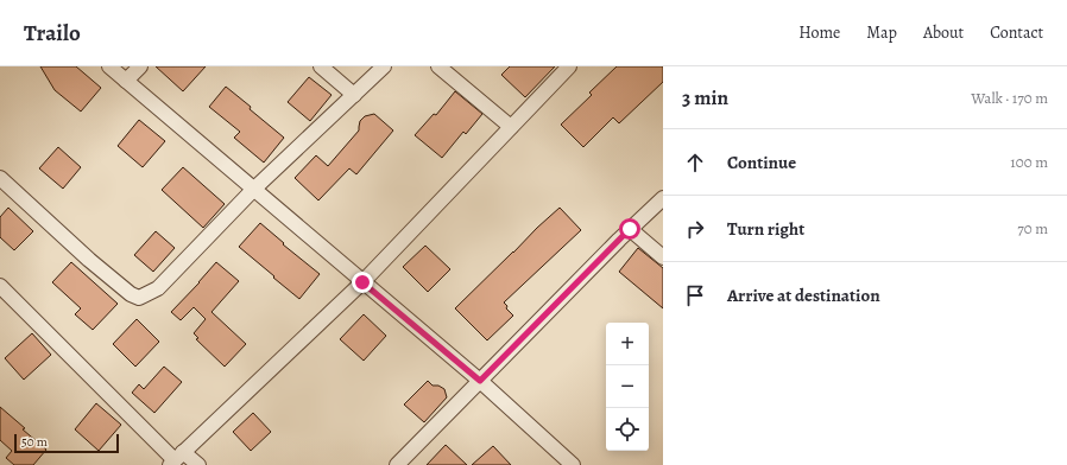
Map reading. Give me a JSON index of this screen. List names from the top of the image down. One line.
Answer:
{"scale_bar":"50 m","page":{"header":"Trailo","nav":["Home","Map","About","Contact"],"heading":["3 min","Walk · 170 m"],"list":[["Continue","100 m"],["Turn right","70 m"],"Arrive at destination"],"map_buttons":["+","−"],"scale":"50 m"}}
